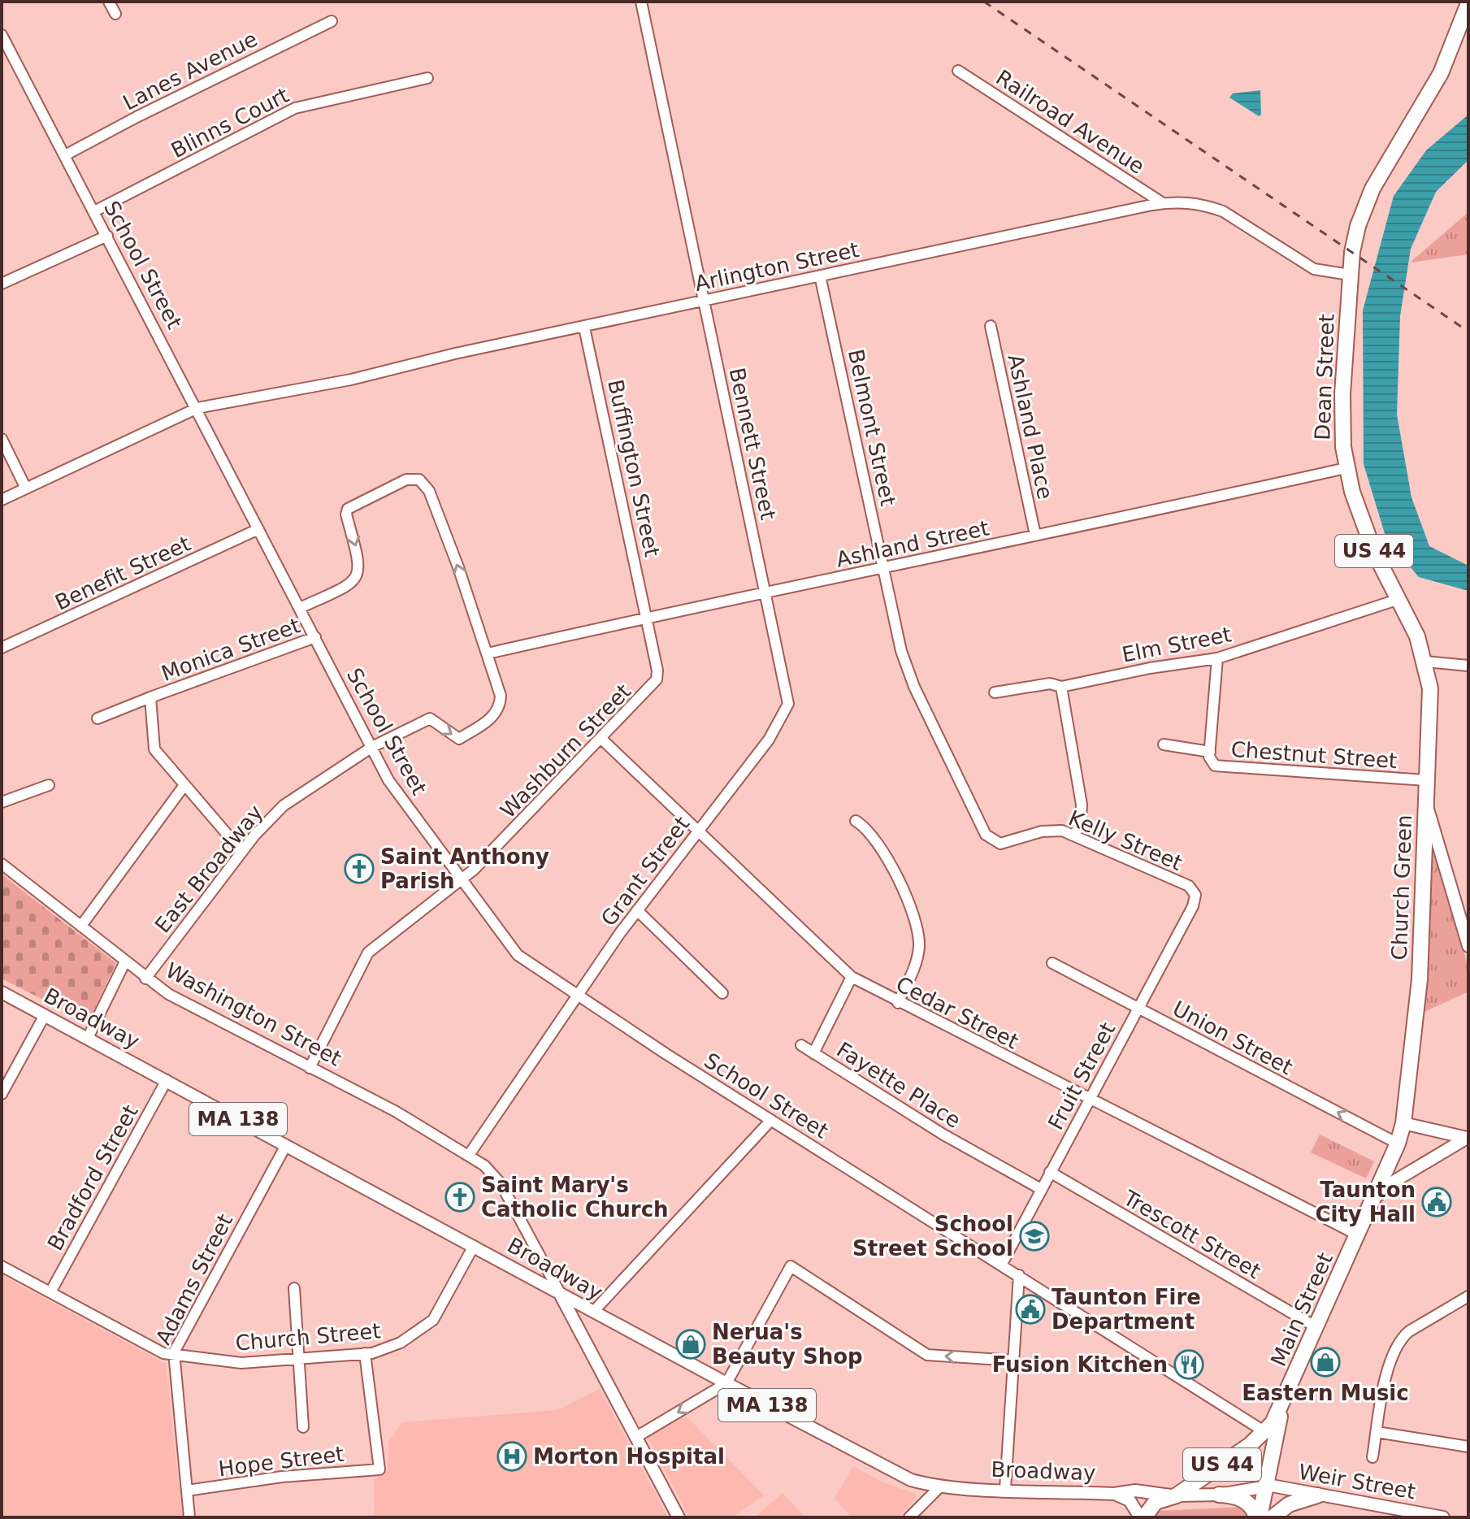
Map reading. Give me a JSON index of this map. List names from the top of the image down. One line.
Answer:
{"streets":{"highway":["Dean Street","US 44","Church Green","MA 138","Main Street"],"main road":["Broadway","Weir Street"],"street":["Lanes Avenue","Railroad Avenue","Blinns Court","School Street","Arlington Street","Ashland Place","Belmont Street","Bennett Street","Buffington Street","Ashland Street","Benefit Street","Elm Street","Monica Street","Washburn Street","Chestnut Street","Kelly Street","East Broadway","Grant Street","Cedar Street","Washington Street","Union Street","Fruit Street","Fayette Place","Bradford Street","Trescott Street","Adams Street","Church Street","Hope Street"]},"crossings":[["Lanes Avenue","School Street"],["Railroad Avenue","Arlington Street"],["Blinns Court","School Street"],["School Street","Arlington Street"],["School Street","Benefit Street"],["School Street","Monica Street"],["School Street","Washburn Street"],["School Street","East Broadway"],["School Street","Grant Street"],["School Street","Fruit Street"],["School Street","Main Street"],["Arlington Street","Dean Street"],["Arlington Street","Belmont Street"],["Arlington Street","Bennett Street"],["Arlington Street","Buffington Street"],["Dean Street","Ashland Street"],["Dean Street","Elm Street"],["Dean Street","Chestnut Street"],["Dean Street","Church Green"],["Ashland Place","Ashland Street"],["Belmont Street","Ashland Street"],["Belmont Street","Kelly Street"],["Bennett Street","Ashland Street"],["Bennett Street","Grant Street"],["Buffington Street","Ashland Street"],["Buffington Street","Washburn Street"],["Ashland Street","Washburn Street"],["Ashland Street","Grant Street"],["US 44","Broadway"],["US 44","MA 138"],["US 44","Main Street"],["US 44","Weir Street"],["Monica Street","East Broadway"],["Washburn Street","Cedar Street"],["Washburn Street","Washington Street"],["Kelly Street","Fruit Street"],["East Broadway","Washington Street"],["Grant Street","Cedar Street"],["Grant Street","Washington Street"],["Church Green","Main Street"],["Cedar Street","Fruit Street"],["Cedar Street","Fayette Place"],["Cedar Street","Main Street"],["Washington Street","Broadway"],["Broadway","MA 138"],["Broadway","Bradford Street"],["Broadway","Adams Street"],["Broadway","Main Street"],["Broadway","Church Street"],["Union Street","Fruit Street"],["Union Street","Main Street"],["Fruit Street","Fayette Place"],["Fruit Street","Trescott Street"],["MA 138","Main Street"],["MA 138","Weir Street"],["Bradford Street","Church Street"],["Trescott Street","Main Street"],["Adams Street","Church Street"],["Adams Street","Hope Street"],["Main Street","Weir Street"],["Church Street","Hope Street"]],"one_way":["Union Street"],"places":{"church":["Saint Anthony Parish","Saint Mary's Catholic Church"],"public building":["Taunton City Hall","Taunton Fire Department"],"school or university":["School Street School"],"shop":["Nerua's Beauty Shop","Eastern Music"],"restaurant":["Fusion Kitchen"],"hospital":["Morton Hospital"]}}
